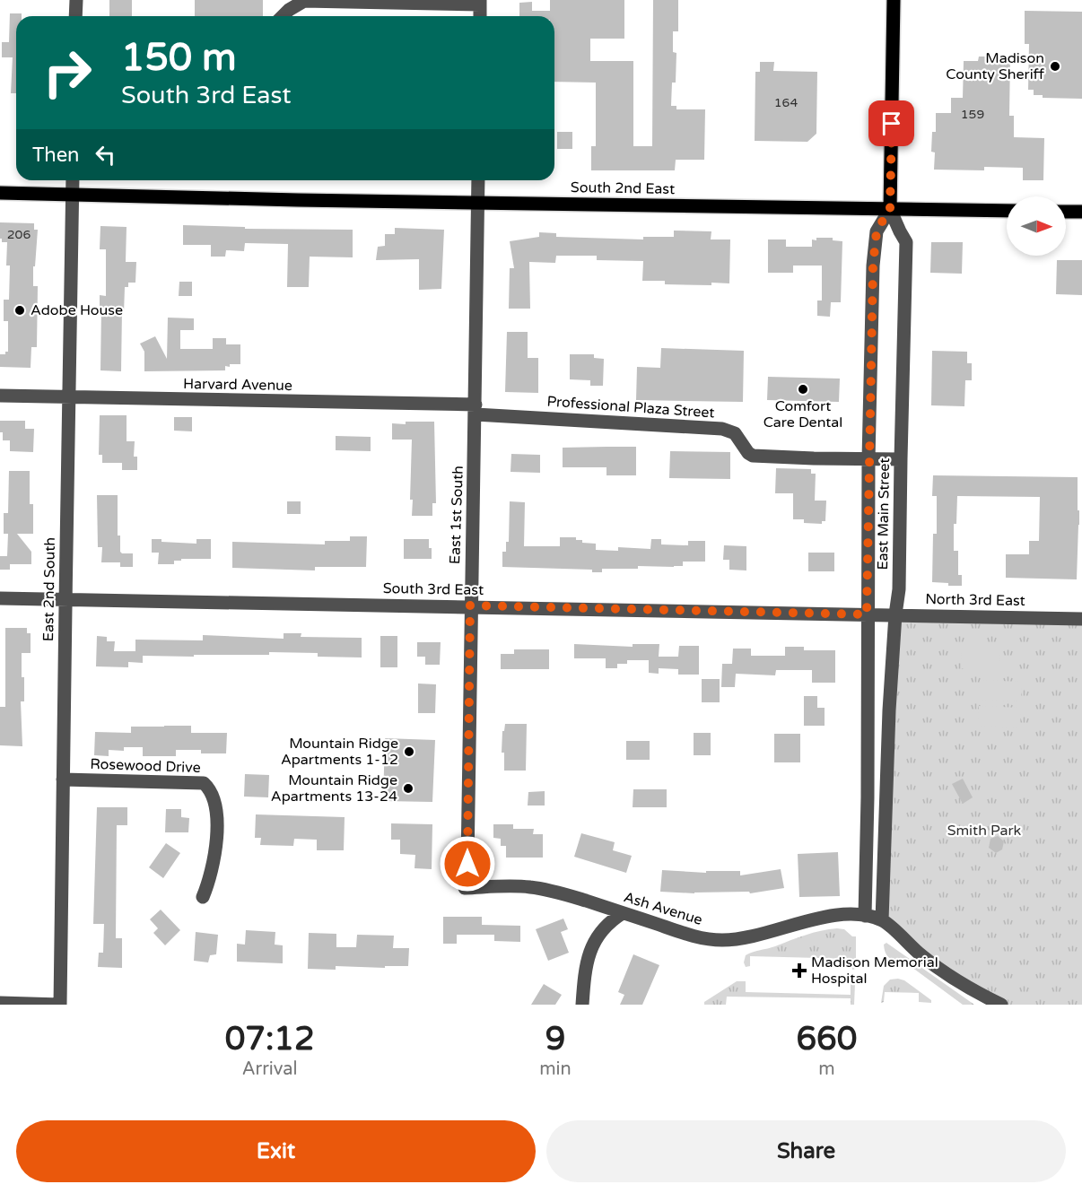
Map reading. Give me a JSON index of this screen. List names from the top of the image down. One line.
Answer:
{"streets":{"main road":["South 2nd East","East Main Street"],"street":["Harvard Avenue","Professional Plaza Street","East 1st South","East 2nd South","South 3rd East","North 3rd East","Rosewood Drive","Ash Avenue"]},"crossings":[["South 2nd East","East Main Street"],["South 2nd East","East 1st South"],["South 2nd East","East 2nd South"],["Harvard Avenue","Professional Plaza Street"],["Harvard Avenue","East 1st South"],["Harvard Avenue","East 2nd South"],["Professional Plaza Street","East Main Street"],["Professional Plaza Street","East 1st South"],["East Main Street","South 3rd East"],["East Main Street","North 3rd East"],["East Main Street","Ash Avenue"],["East 1st South","South 3rd East"],["East 1st South","Ash Avenue"],["East 2nd South","South 3rd East"],["East 2nd South","Rosewood Drive"],["South 3rd East","North 3rd East"]],"parks":["Smith Park"],"places":{"other":["Madison County Sheriff","Adobe House","Comfort Care Dental","Mountain Ridge Apartments 1-12","Mountain Ridge Apartments 13-24"],"health":["Madison Memorial Hospital"]},"house_numbers":["164","159","206"],"north":"right","page":{"turn":["150 m","South 3rd East"],"then":"Then","eta":["07:12","Arrival","9","min","660","m"],"buttons":["Exit","Share"]}}
